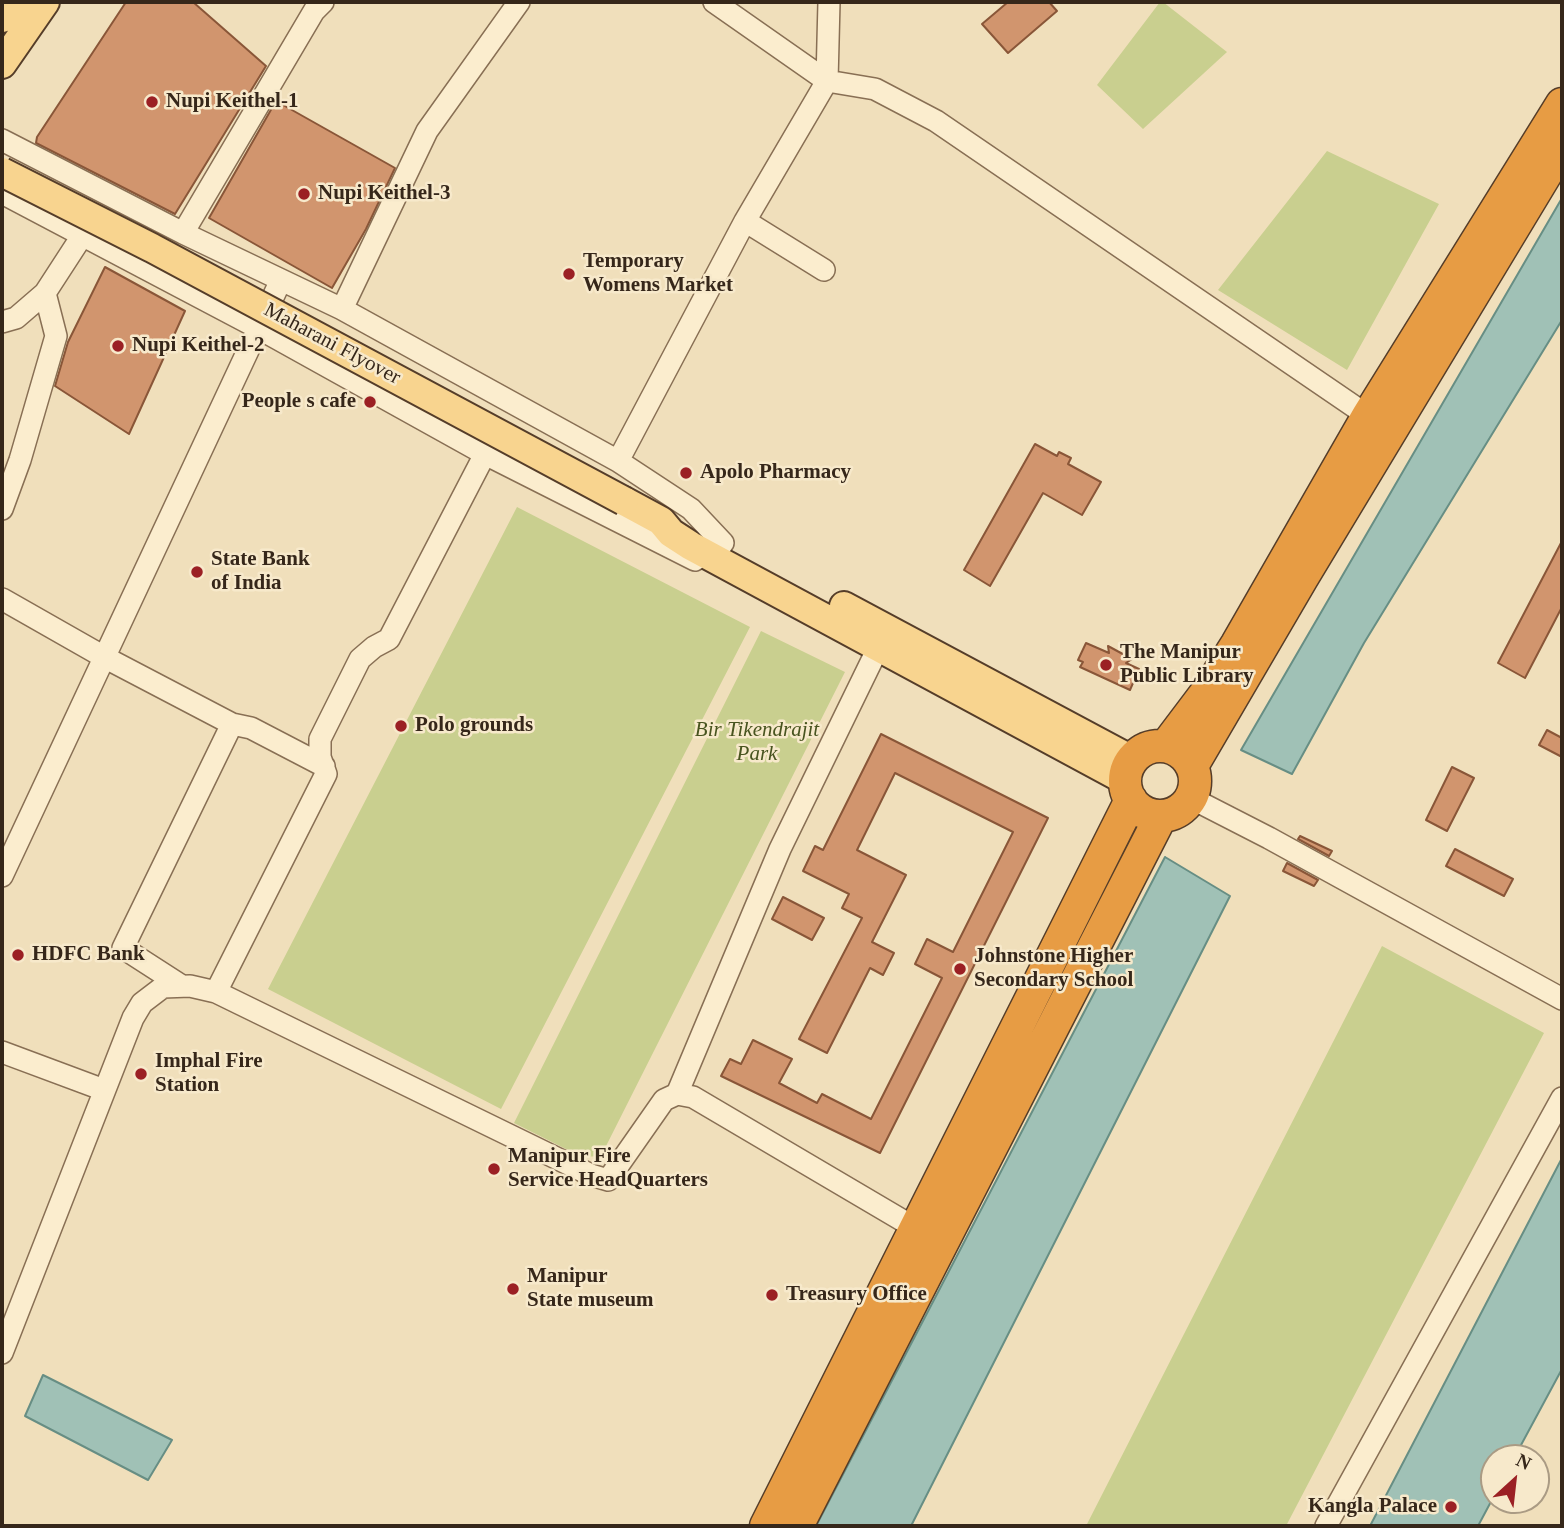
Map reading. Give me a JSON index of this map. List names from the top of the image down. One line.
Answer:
{"streets":{"main road":["Maharani Flyover"]},"parks":["Bir Tikendrajit Park"],"places":["Nupi Keithel-1","Nupi Keithel-3","Temporary Womens Market","Nupi Keithel-2","People s cafe","Apolo Pharmacy","State Bank of India","The Manipur Public Library","Polo grounds","HDFC Bank","Johnstone Higher Secondary School","Imphal Fire Station","Manipur Fire Service HeadQuarters","Manipur State museum","Treasury Office","Kangla Palace"],"north":"top right"}
